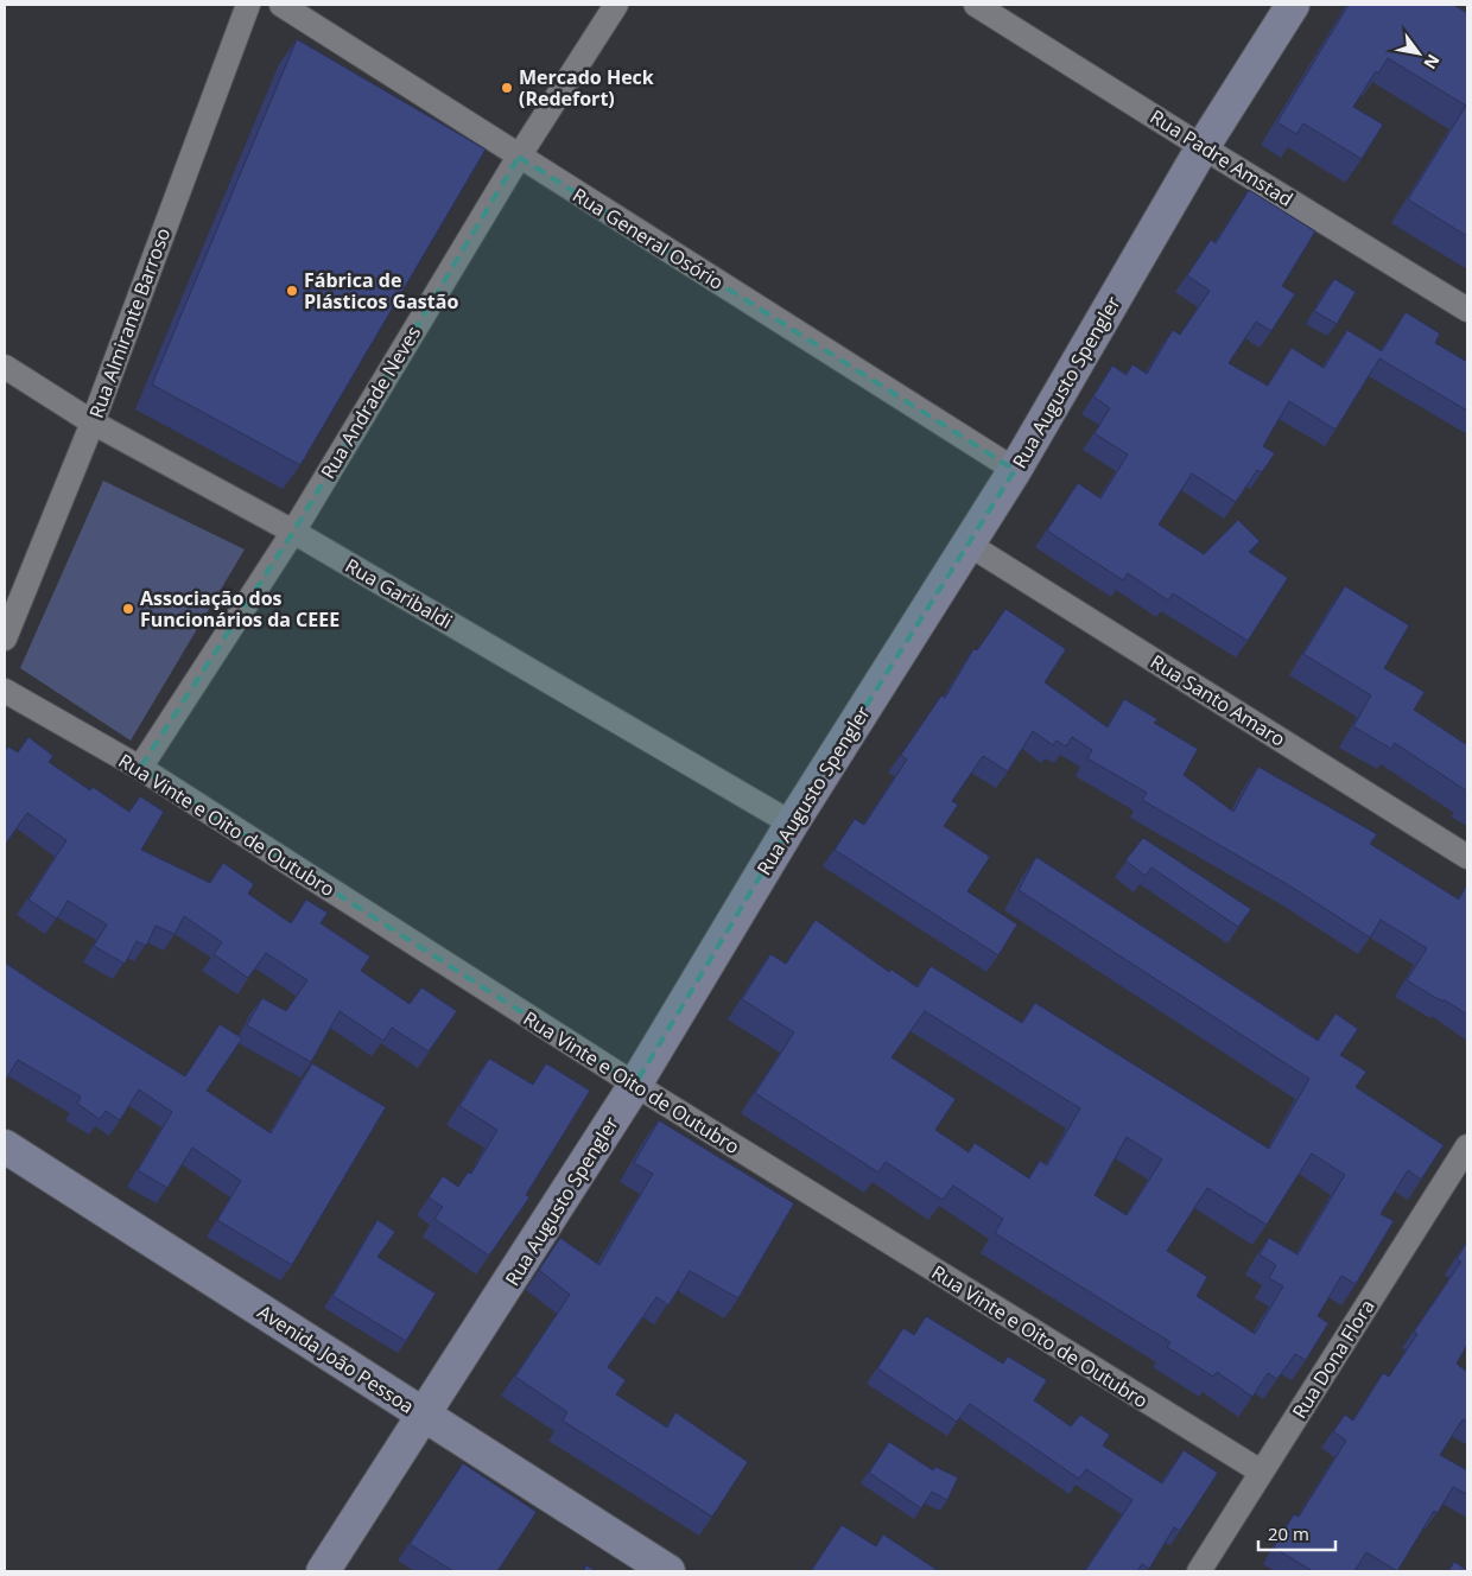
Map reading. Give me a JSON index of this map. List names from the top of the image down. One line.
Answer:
{"streets":{"street":["Rua Padre Amstad","Rua General Osório","Rua Almirante Barroso","Rua Augusto Spengler","Rua Andrade Neves","Rua Garibaldi","Rua Santo Amaro","Rua Vinte e Oito de Outubro","Avenida João Pessoa","Rua Dona Flora"]},"crossings":[["Rua Padre Amstad","Rua Augusto Spengler"],["Rua General Osório","Rua Augusto Spengler"],["Rua General Osório","Rua Andrade Neves"],["Rua Almirante Barroso","Rua Garibaldi"],["Rua Augusto Spengler","Rua Garibaldi"],["Rua Augusto Spengler","Rua Santo Amaro"],["Rua Augusto Spengler","Rua Vinte e Oito de Outubro"],["Rua Augusto Spengler","Avenida João Pessoa"],["Rua Andrade Neves","Rua Garibaldi"],["Rua Andrade Neves","Rua Vinte e Oito de Outubro"],["Rua Vinte e Oito de Outubro","Rua Dona Flora"]],"places":["Mercado Heck (Redefort)","Fábrica de Plásticos Gastão","Associação dos Funcionários da CEEE"],"scale_bar":"20 m","north":"bottom right"}
